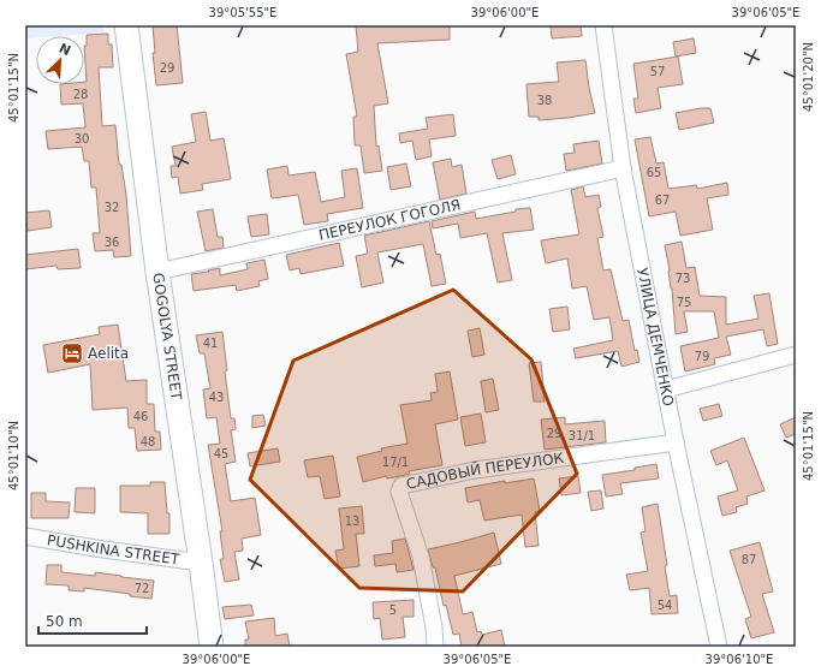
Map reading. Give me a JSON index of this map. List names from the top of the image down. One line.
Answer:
{"streets":{"main road":["GOGOLYA STREET"],"street":["ПЕРЕУЛОК ГОГОЛЯ","УЛИЦА ДЕМЧЕНКО","САДОВЫЙ ПЕРЕУЛОК","PUSHKINA STREET"]},"crossings":[["ПЕРЕУЛОК ГОГОЛЯ","GOGOLYA STREET"],["ПЕРЕУЛОК ГОГОЛЯ","УЛИЦА ДЕМЧЕНКО"],["GOGOLYA STREET","PUSHKINA STREET"],["УЛИЦА ДЕМЧЕНКО","САДОВЫЙ ПЕРЕУЛОК"]],"places":{"hotel":["Aelita"]},"house_numbers":["29","57","28","38","30","65","67","32","36","73","75","41","79","43","46","29","31/1","48","45","17/1","13","87","72","54","5"],"scale_bar":"50 m","north":"top right","coordinates":["39°05'55\"E","39°06'00\"E","39°06'05\"E","45°01'20\"N","45°01'15\"N","45°01'10\"N","39°06'10\"E"]}
